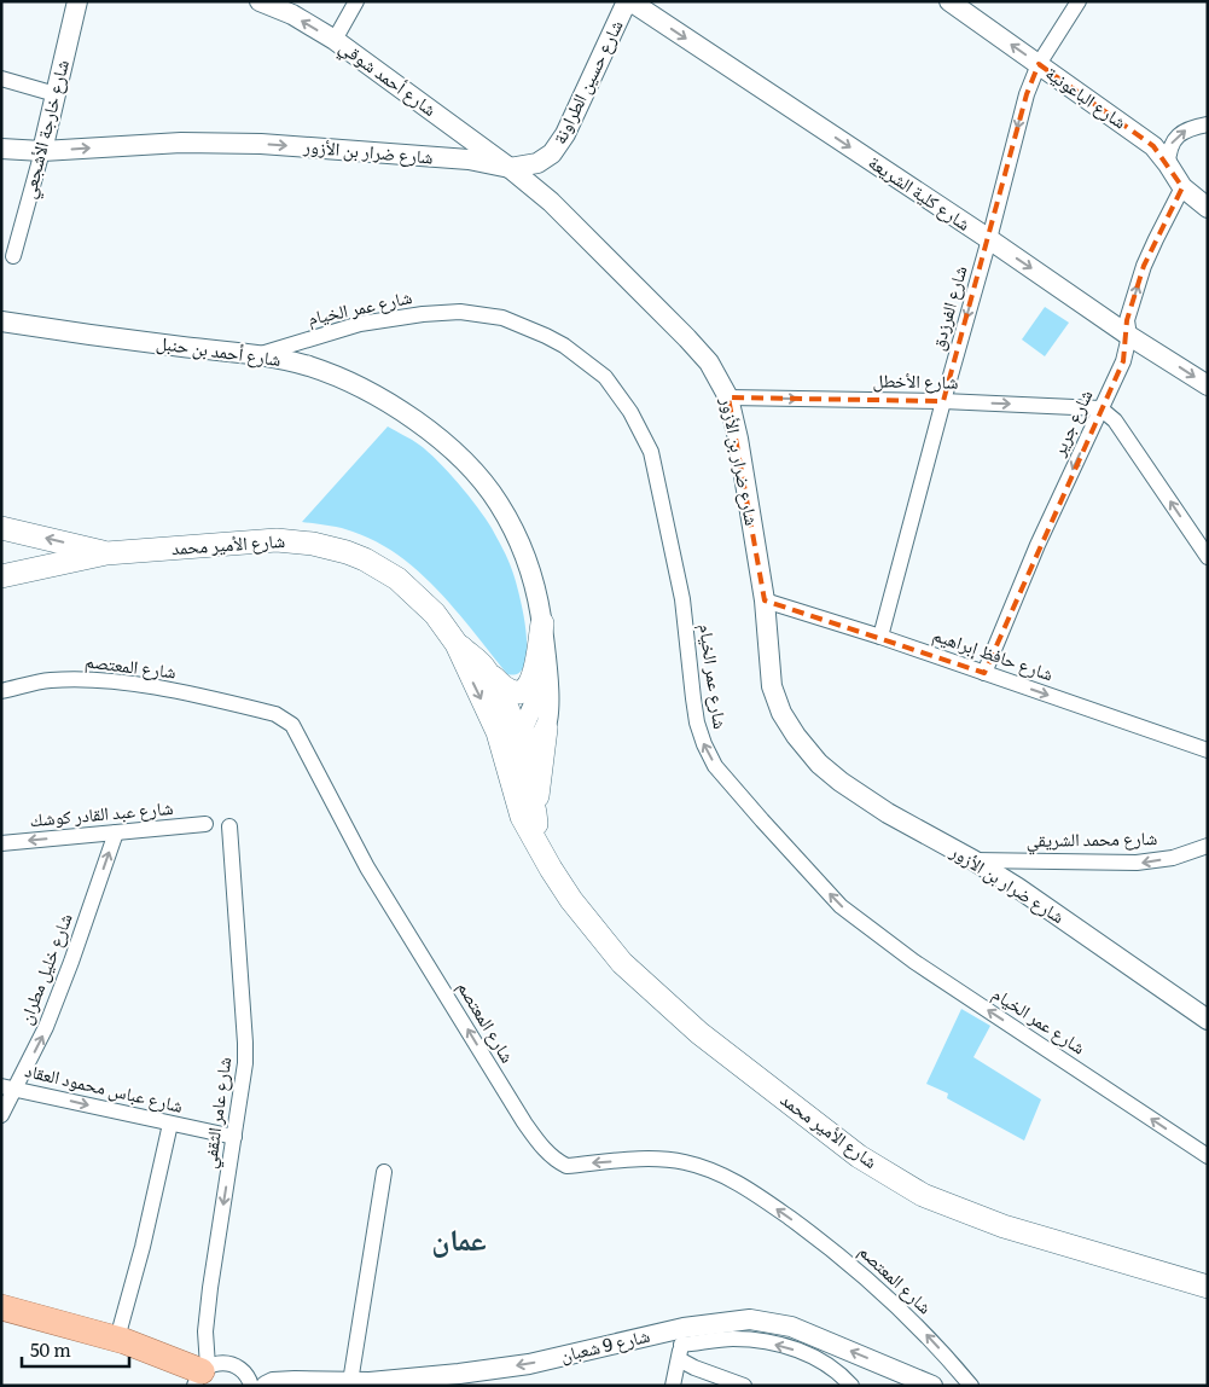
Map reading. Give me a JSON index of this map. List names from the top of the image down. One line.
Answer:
{"streets":{"main road":["شارع الأمير محمد"],"street":["شارع أحمد شوقي","شارع حسين الطراونة","شارع الباعونية","شارع خارجة الأشجعي","شارع ضرار بن الأزور","شارع كلية الشريعة","شارع عمر الخيام","شارع الفرزدق","شارع أحمد بن حنبل","شارع الأخطل","شارع جرير","شارع حافظ إبراهيم","شارع المعتصم","شارع عبد القادر كوشك","شارع محمد الشريقي","شارع خليل مطران","شارع عباس محمود العقاد","شارع عامر الثقفي","شارع 9 شعبان"]},"crossings":[["شارع أحمد شوقي","شارع حسين الطراونة"],["شارع أحمد شوقي","شارع ضرار بن الأزور"],["شارع حسين الطراونة","شارع ضرار بن الأزور"],["شارع حسين الطراونة","شارع كلية الشريعة"],["شارع الباعونية","شارع الفرزدق"],["شارع الباعونية","شارع جرير"],["شارع خارجة الأشجعي","شارع ضرار بن الأزور"],["شارع ضرار بن الأزور","شارع الأخطل"],["شارع ضرار بن الأزور","شارع حافظ إبراهيم"],["شارع ضرار بن الأزور","شارع محمد الشريقي"],["شارع كلية الشريعة","شارع الفرزدق"],["شارع كلية الشريعة","شارع جرير"],["شارع عمر الخيام","شارع أحمد بن حنبل"],["شارع الفرزدق","شارع الأخطل"],["شارع الفرزدق","شارع حافظ إبراهيم"],["شارع أحمد بن حنبل","شارع الأمير محمد"],["شارع الأخطل","شارع جرير"],["شارع جرير","شارع حافظ إبراهيم"],["شارع عبد القادر كوشك","شارع خليل مطران"],["شارع خليل مطران","شارع عباس محمود العقاد"],["شارع عباس محمود العقاد","شارع عامر الثقفي"]],"one_way":["شارع كلية الشريعة","شارع عمر الخيام","شارع الفرزدق","شارع الأخطل","شارع حافظ إبراهيم","شارع المعتصم","شارع عبد القادر كوشك","شارع محمد الشريقي","شارع خليل مطران","شارع عباس محمود العقاد"],"districts":["عمان"],"scale_bar":"50 m"}
